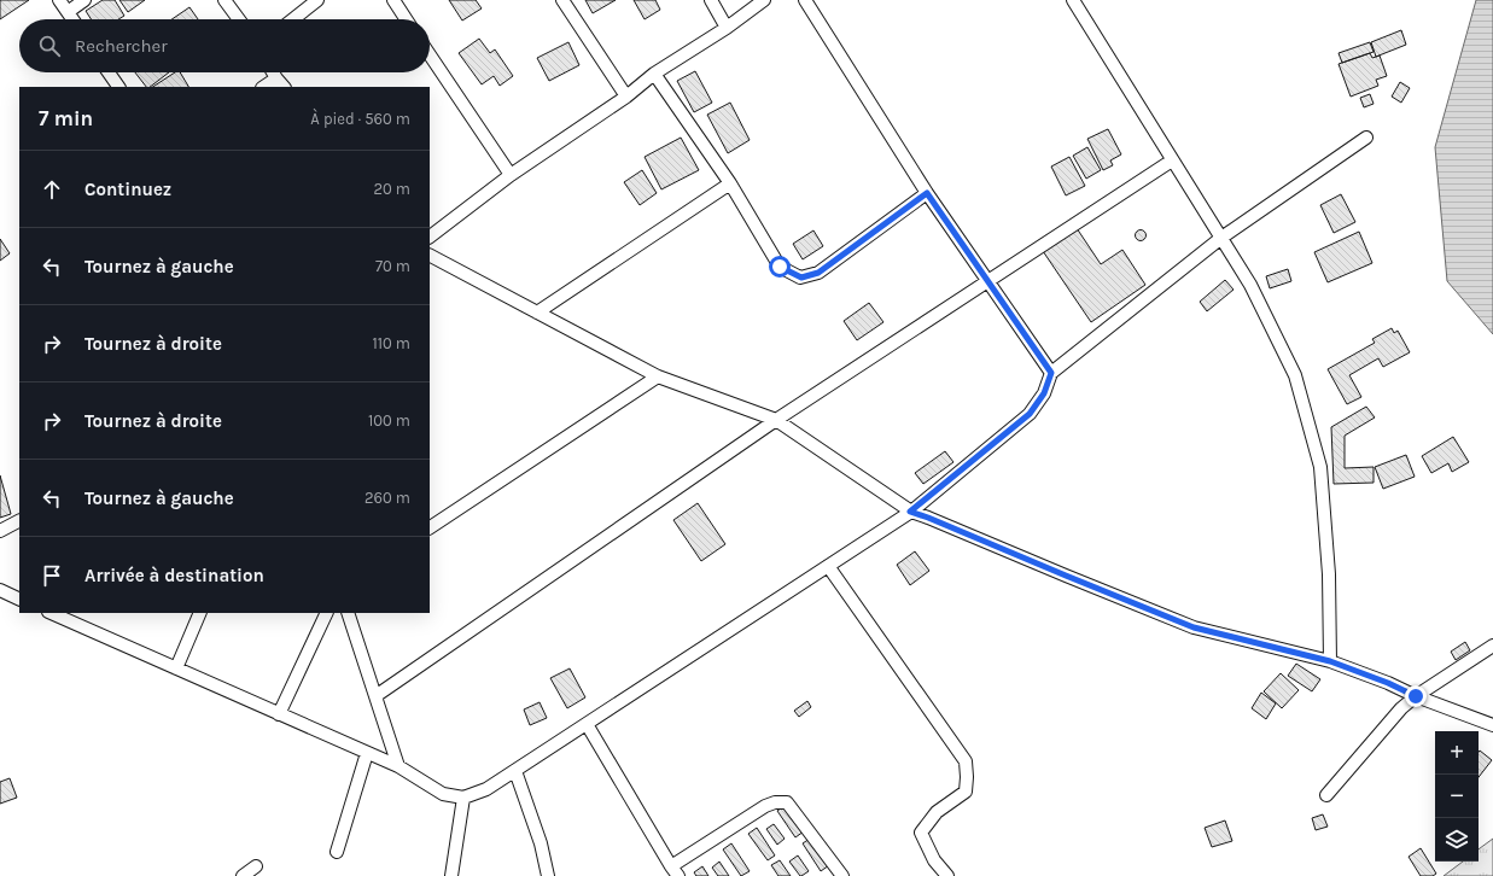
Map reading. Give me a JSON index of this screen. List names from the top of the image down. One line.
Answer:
{"page":{"search":"Rechercher","heading":["7 min","À pied · 560 m"],"list":[["Continuez","20 m"],["Tournez à gauche","70 m"],["Tournez à droite","110 m"],["Tournez à droite","100 m"],["Tournez à gauche","260 m"],"Arrivée à destination"],"map_buttons":["+","−"]}}
